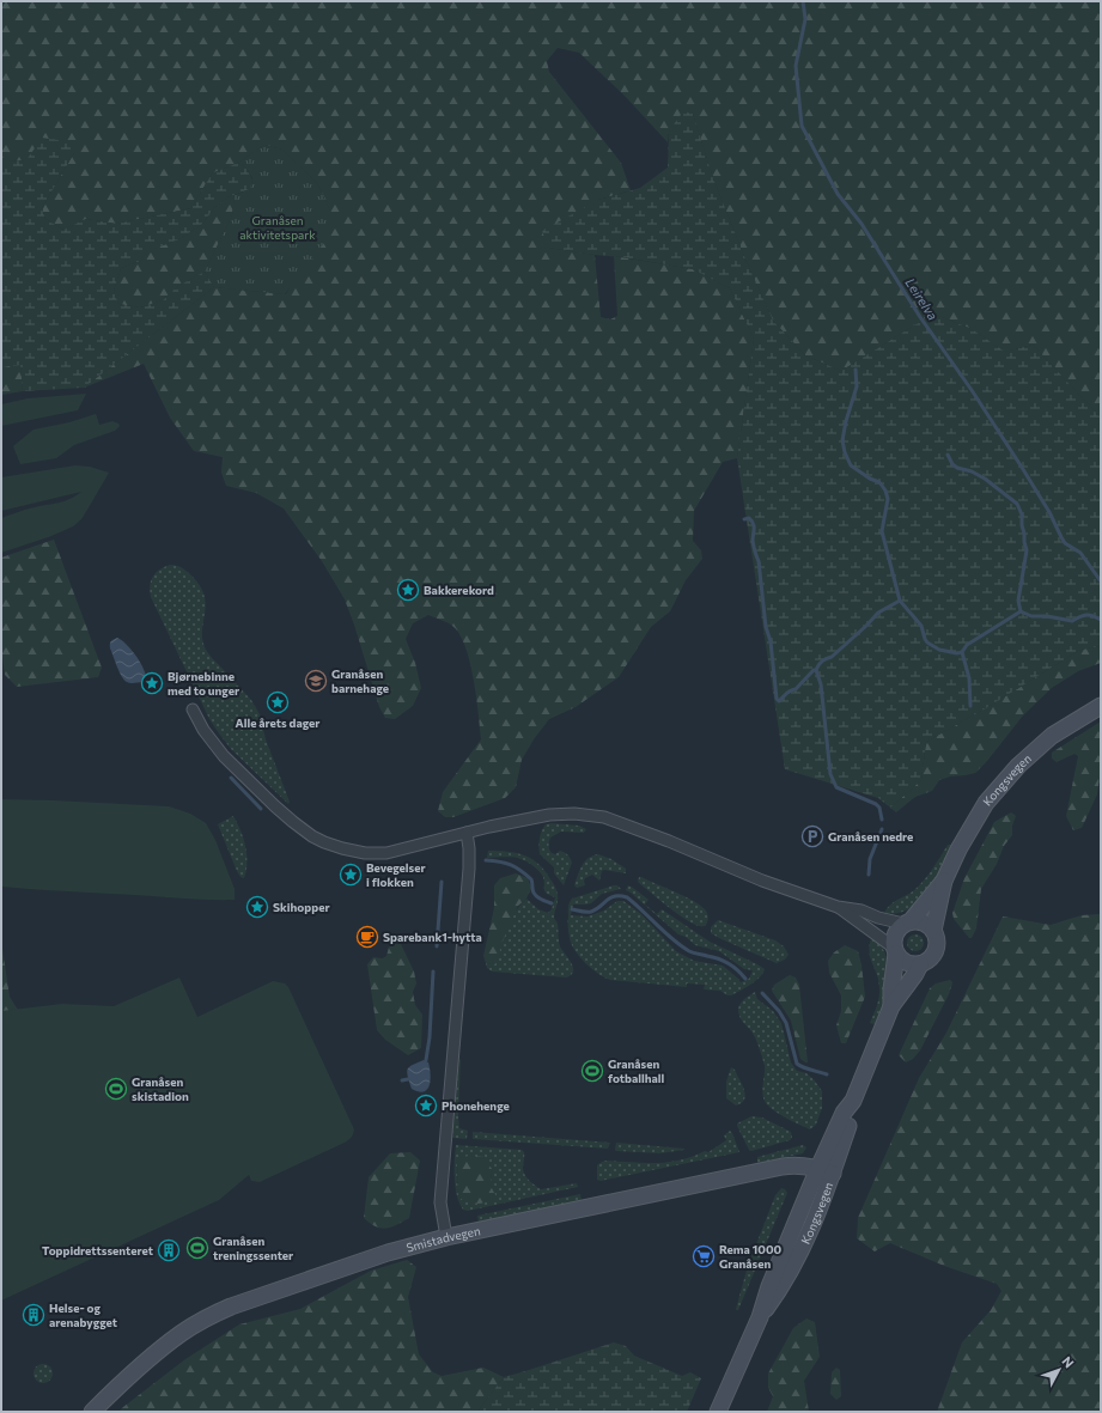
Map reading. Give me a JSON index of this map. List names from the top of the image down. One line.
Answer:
{"streets":{"main road":["Kongsvegen","Smistadvegen"]},"crossings":[["Kongsvegen","Smistadvegen"]],"water":["Leirelva"],"parks":["Granåsen aktivitetspark"],"places":{"place":["Bakkerekord","Bjørnebinne med to unger","Alle årets dager","Bevegelser i flokken","Skihopper","Phonehenge"],"school or university":["Granåsen barnehage"],"parking":["Granåsen nedre"],"cafe":["Sparebank1-hytta"],"sports":["Granåsen fotballhall","Granåsen skistadion","Granåsen treningssenter"],"building":["Toppidrettssenteret","Helse- og arenabygget"],"supermarket":["Rema 1000 Granåsen"]},"north":"top right"}
